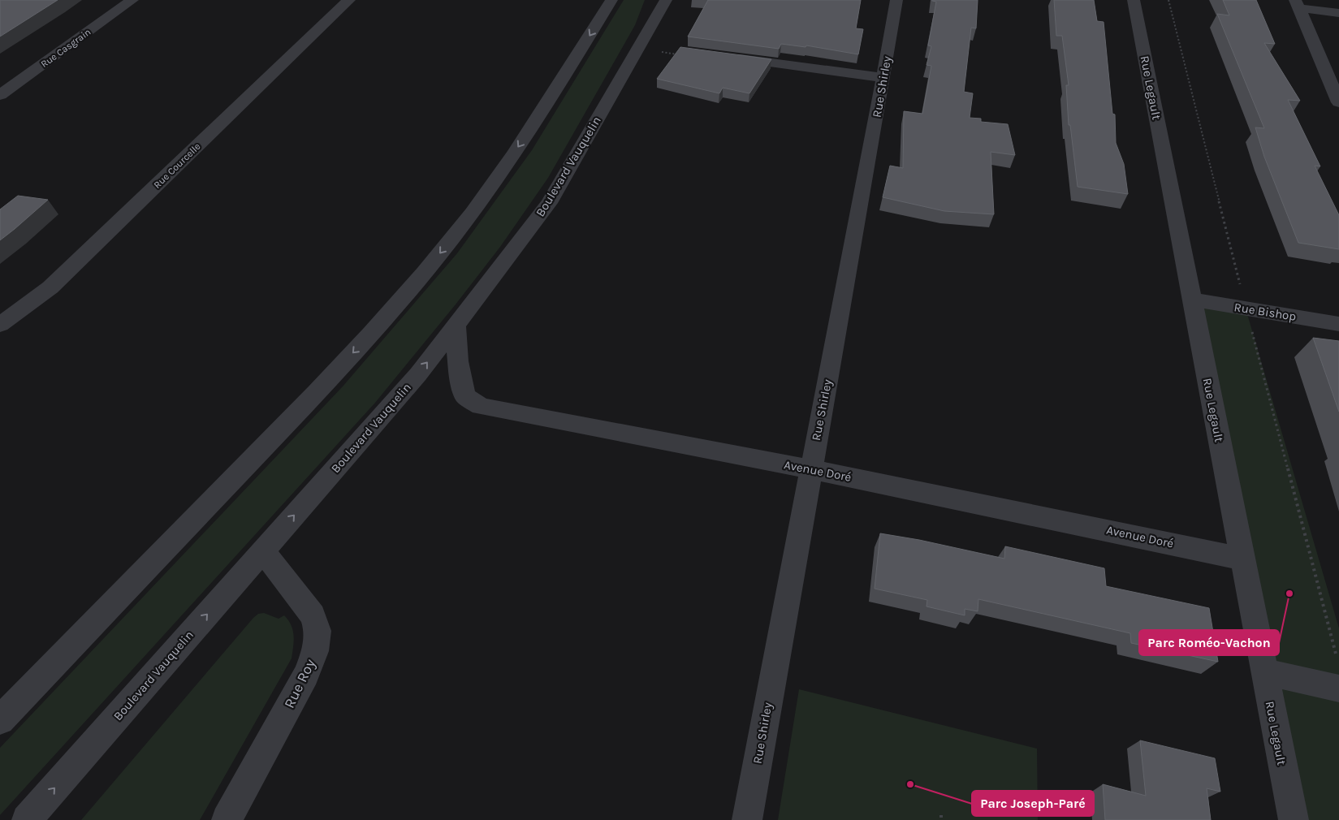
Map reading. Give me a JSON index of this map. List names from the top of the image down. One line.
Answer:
{"streets":{"street":["Rue Casgrain","Rue Shirley","Rue Legault","Rue Courcelle","Boulevard Vauquelin","Rue Bishop","Avenue Doré","Rue Roy"]},"crossings":[["Rue Shirley","Avenue Doré"],["Rue Legault","Rue Bishop"],["Rue Legault","Avenue Doré"],["Boulevard Vauquelin","Avenue Doré"],["Boulevard Vauquelin","Rue Roy"]],"places":["Parc Roméo-Vachon","Parc Joseph-Paré"]}
